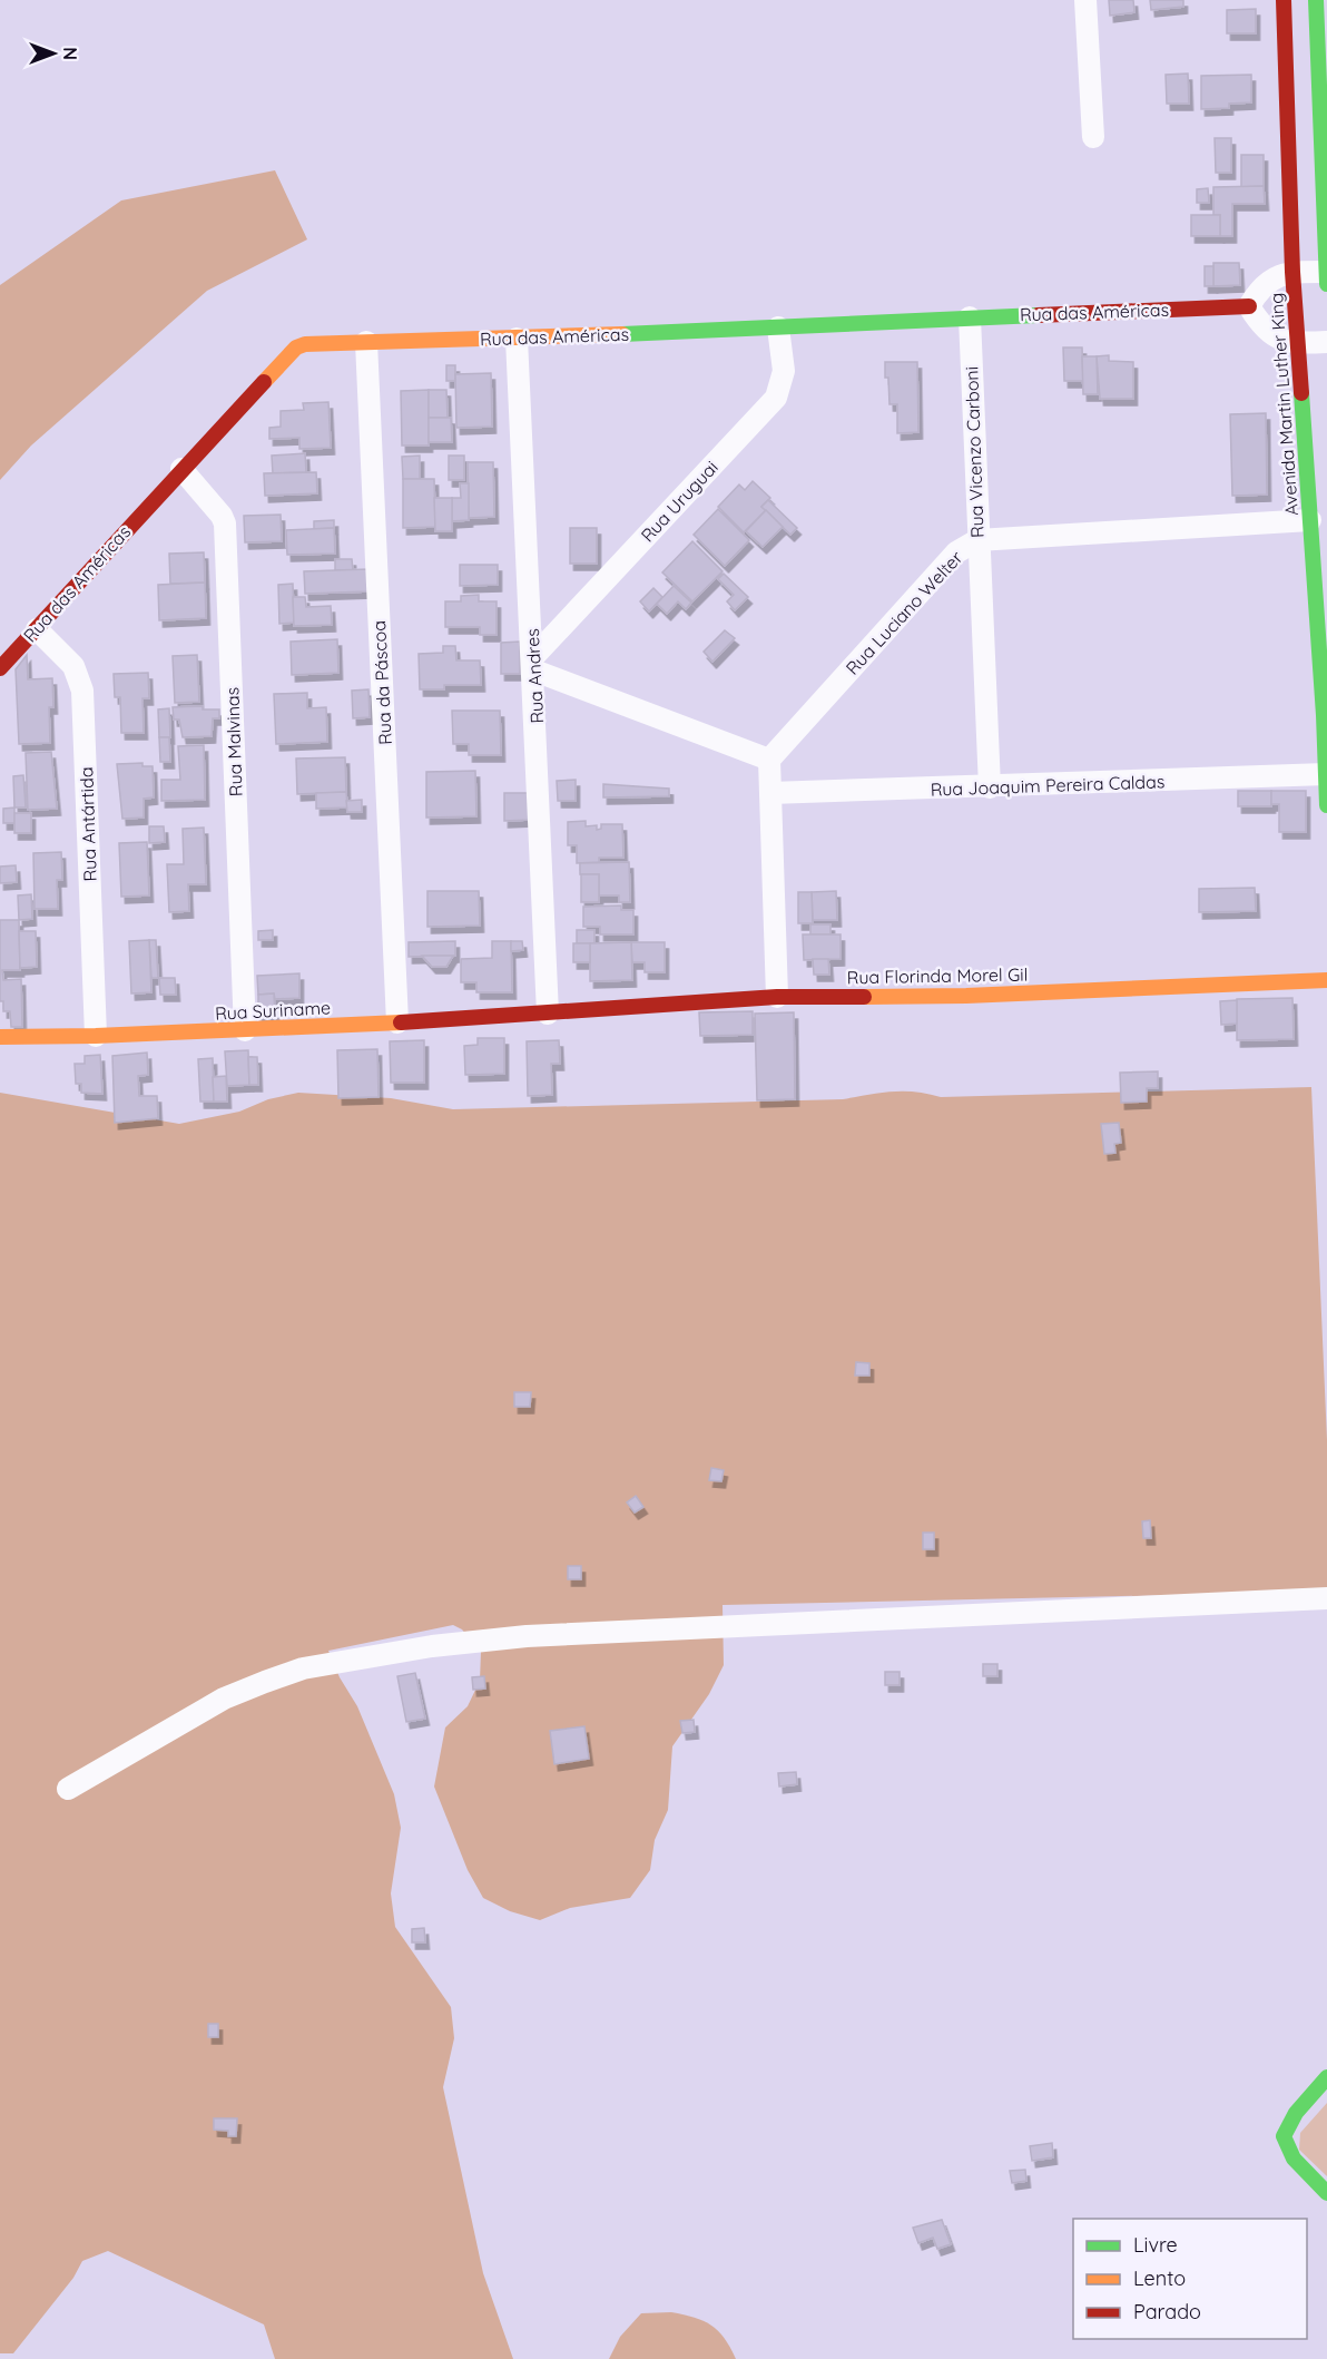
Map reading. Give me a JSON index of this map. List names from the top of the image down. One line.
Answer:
{"streets":{"street":["Rua das Américas","Avenida Martin Luther King","Rua Vicenzo Carboni","Rua Uruguai","Rua Luciano Welter","Rua Andres","Rua da Páscoa","Rua Malvinas","Rua Joaquim Pereira Caldas","Rua Antártida","Rua Florinda Morel Gil","Rua Suriname"]},"crossings":[["Rua das Américas","Rua Vicenzo Carboni"],["Rua das Américas","Rua Uruguai"],["Rua das Américas","Rua Andres"],["Rua das Américas","Rua da Páscoa"],["Rua das Américas","Rua Malvinas"],["Rua das Américas","Rua Antártida"],["Avenida Martin Luther King","Rua Luciano Welter"],["Avenida Martin Luther King","Rua Joaquim Pereira Caldas"],["Rua Vicenzo Carboni","Rua Luciano Welter"],["Rua Vicenzo Carboni","Rua Joaquim Pereira Caldas"],["Rua Uruguai","Rua Andres"],["Rua Andres","Rua Florinda Morel Gil"],["Rua Andres","Rua Suriname"],["Rua da Páscoa","Rua Suriname"],["Rua Malvinas","Rua Suriname"],["Rua Antártida","Rua Suriname"],["Rua Florinda Morel Gil","Rua Suriname"]],"legend":["Livre","Lento","Parado"],"north":"right"}
